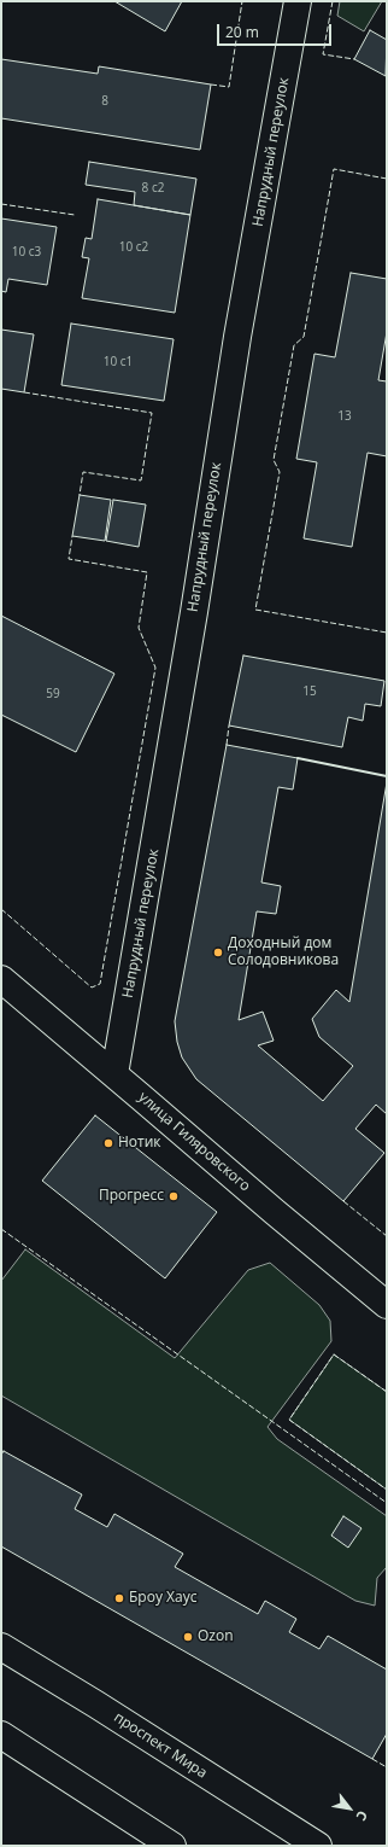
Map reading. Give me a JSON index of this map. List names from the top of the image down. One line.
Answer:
{"streets":{"street":["Напрудный переулок","улица Гиляровского","проспект Мира"]},"crossings":[["Напрудный переулок","улица Гиляровского"]],"places":["Доходный дом Солодовникова","Нотик","Прогресс","Броу Хаус","Ozon"],"house_numbers":["8","8 с2","10 с2","10 с3","10 с1","13","15","59"],"scale_bar":"20 m","north":"bottom right"}
